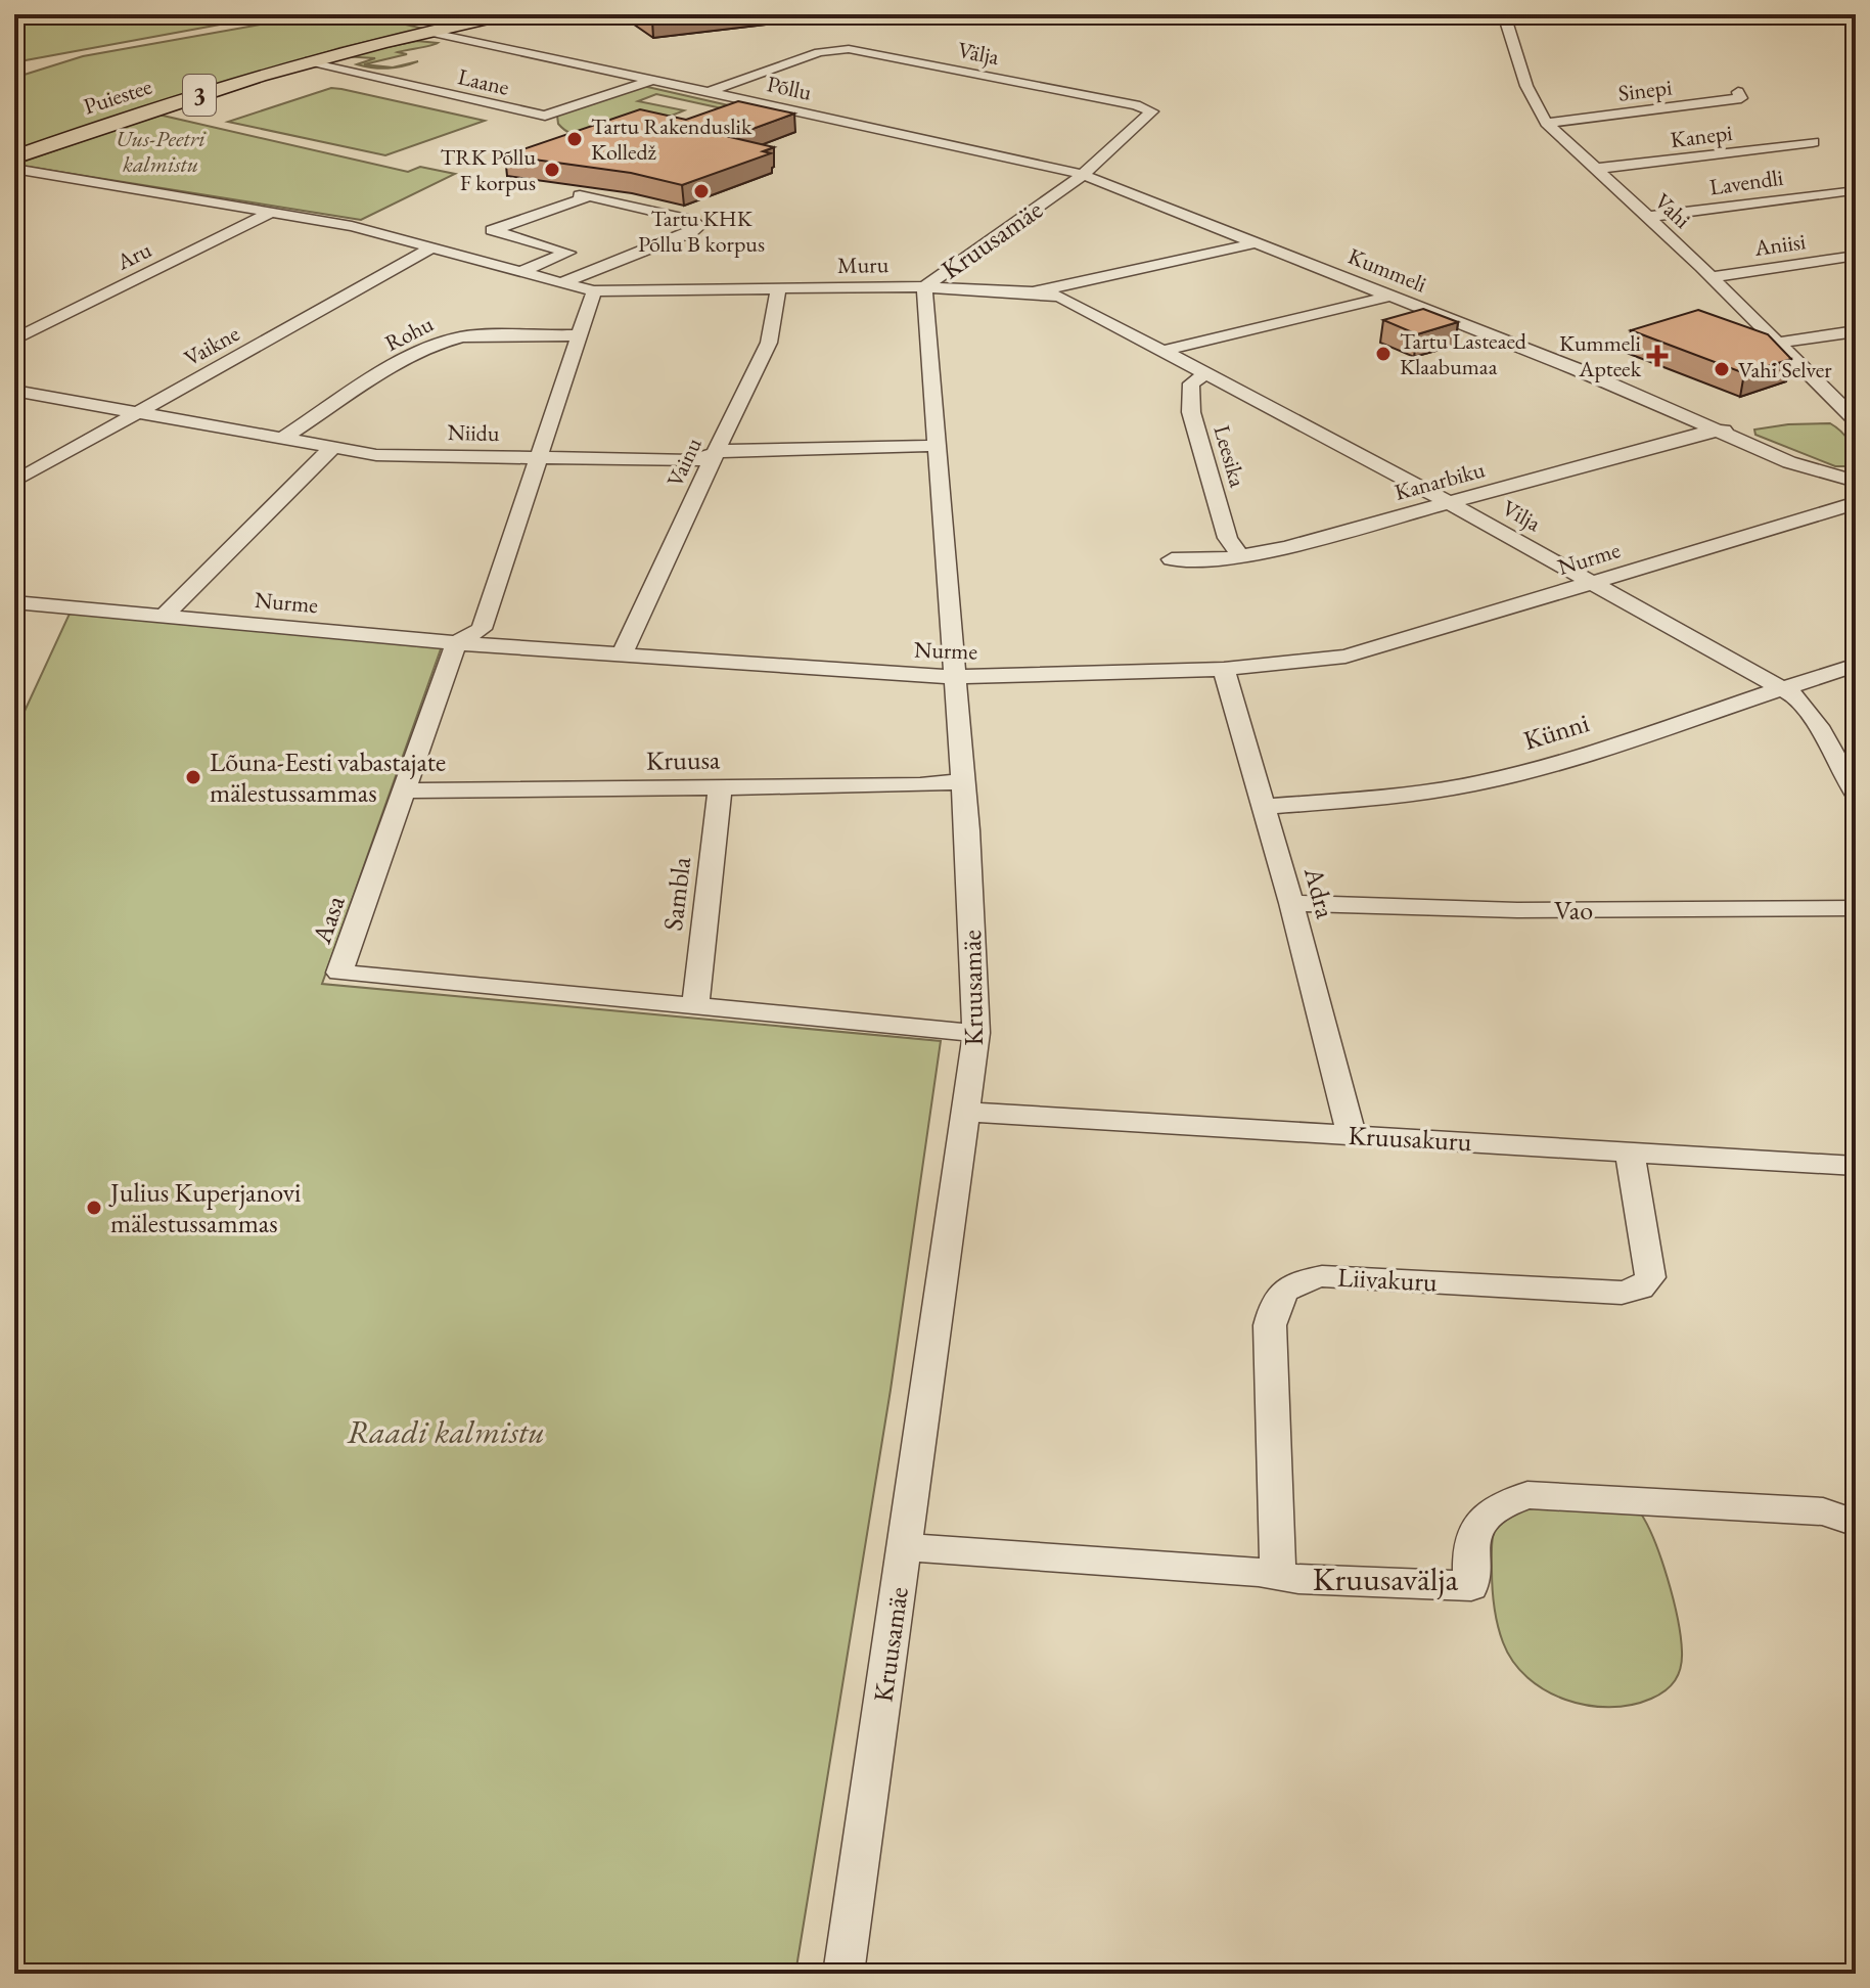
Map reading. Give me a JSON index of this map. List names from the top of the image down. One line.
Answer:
{"streets":{"highway":["3","Puiestee"],"street":["Välja","Laane","Põllu","Sinepi","Kanepi","Lavendli","Vahi","Kruusamäe","Aniisi","Aru","Muru","Kummeli","Rohu","Vaikne","Niidu","Leesika","Vainu","Kanarbiku","Vilja","Nurme","Künni","Kruusa","Adra","Sambla","Vao","Aasa","Kruusakuru","Liivakuru","Kruusavälja"]},"crossings":[["Välja","Põllu"],["Välja","Kruusamäe"],["Välja","Kummeli"],["Laane","Põllu"],["Laane","Puiestee"],["Põllu","3"],["Põllu","Puiestee"],["Põllu","Kruusamäe"],["Põllu","Kummeli"],["Sinepi","Vahi"],["3","Puiestee"],["Kanepi","Vahi"],["Lavendli","Vahi"],["Vahi","Aniisi"],["Kruusamäe","Muru"],["Kruusamäe","Kummeli"],["Kruusamäe","Niidu"],["Kruusamäe","Nurme"],["Kruusamäe","Kruusa"],["Kruusamäe","Aasa"],["Kruusamäe","Kruusakuru"],["Kruusamäe","Kruusavälja"],["Aru","Muru"],["Muru","Kummeli"],["Muru","Vaikne"],["Muru","Vainu"],["Muru","Vilja"],["Muru","Aasa"],["Kummeli","Kanarbiku"],["Rohu","Niidu"],["Rohu","Aasa"],["Vaikne","Niidu"],["Niidu","Vainu"],["Niidu","Aasa"],["Leesika","Kanarbiku"],["Leesika","Vilja"],["Vainu","Nurme"],["Kanarbiku","Vilja"],["Vilja","Nurme"],["Vilja","Künni"],["Nurme","Adra"],["Nurme","Aasa"],["Künni","Adra"],["Kruusa","Sambla"],["Kruusa","Aasa"],["Adra","Vao"],["Adra","Kruusakuru"],["Sambla","Aasa"],["Kruusakuru","Liivakuru"],["Liivakuru","Kruusavälja"]],"parks":["Uus-Peetri kalmistu","Raadi kalmistu"],"places":{"other":["Tartu Rakenduslik Kolledž","TRK Põllu F korpus","Tartu KHK Põllu B korpus","Tartu Lasteaed Klaabumaa","Vahi Selver","Lõuna-Eesti vabastajate mälestussammas","Julius Kuperjanovi mälestussammas"],"health":["Kummeli Apteek"]}}
